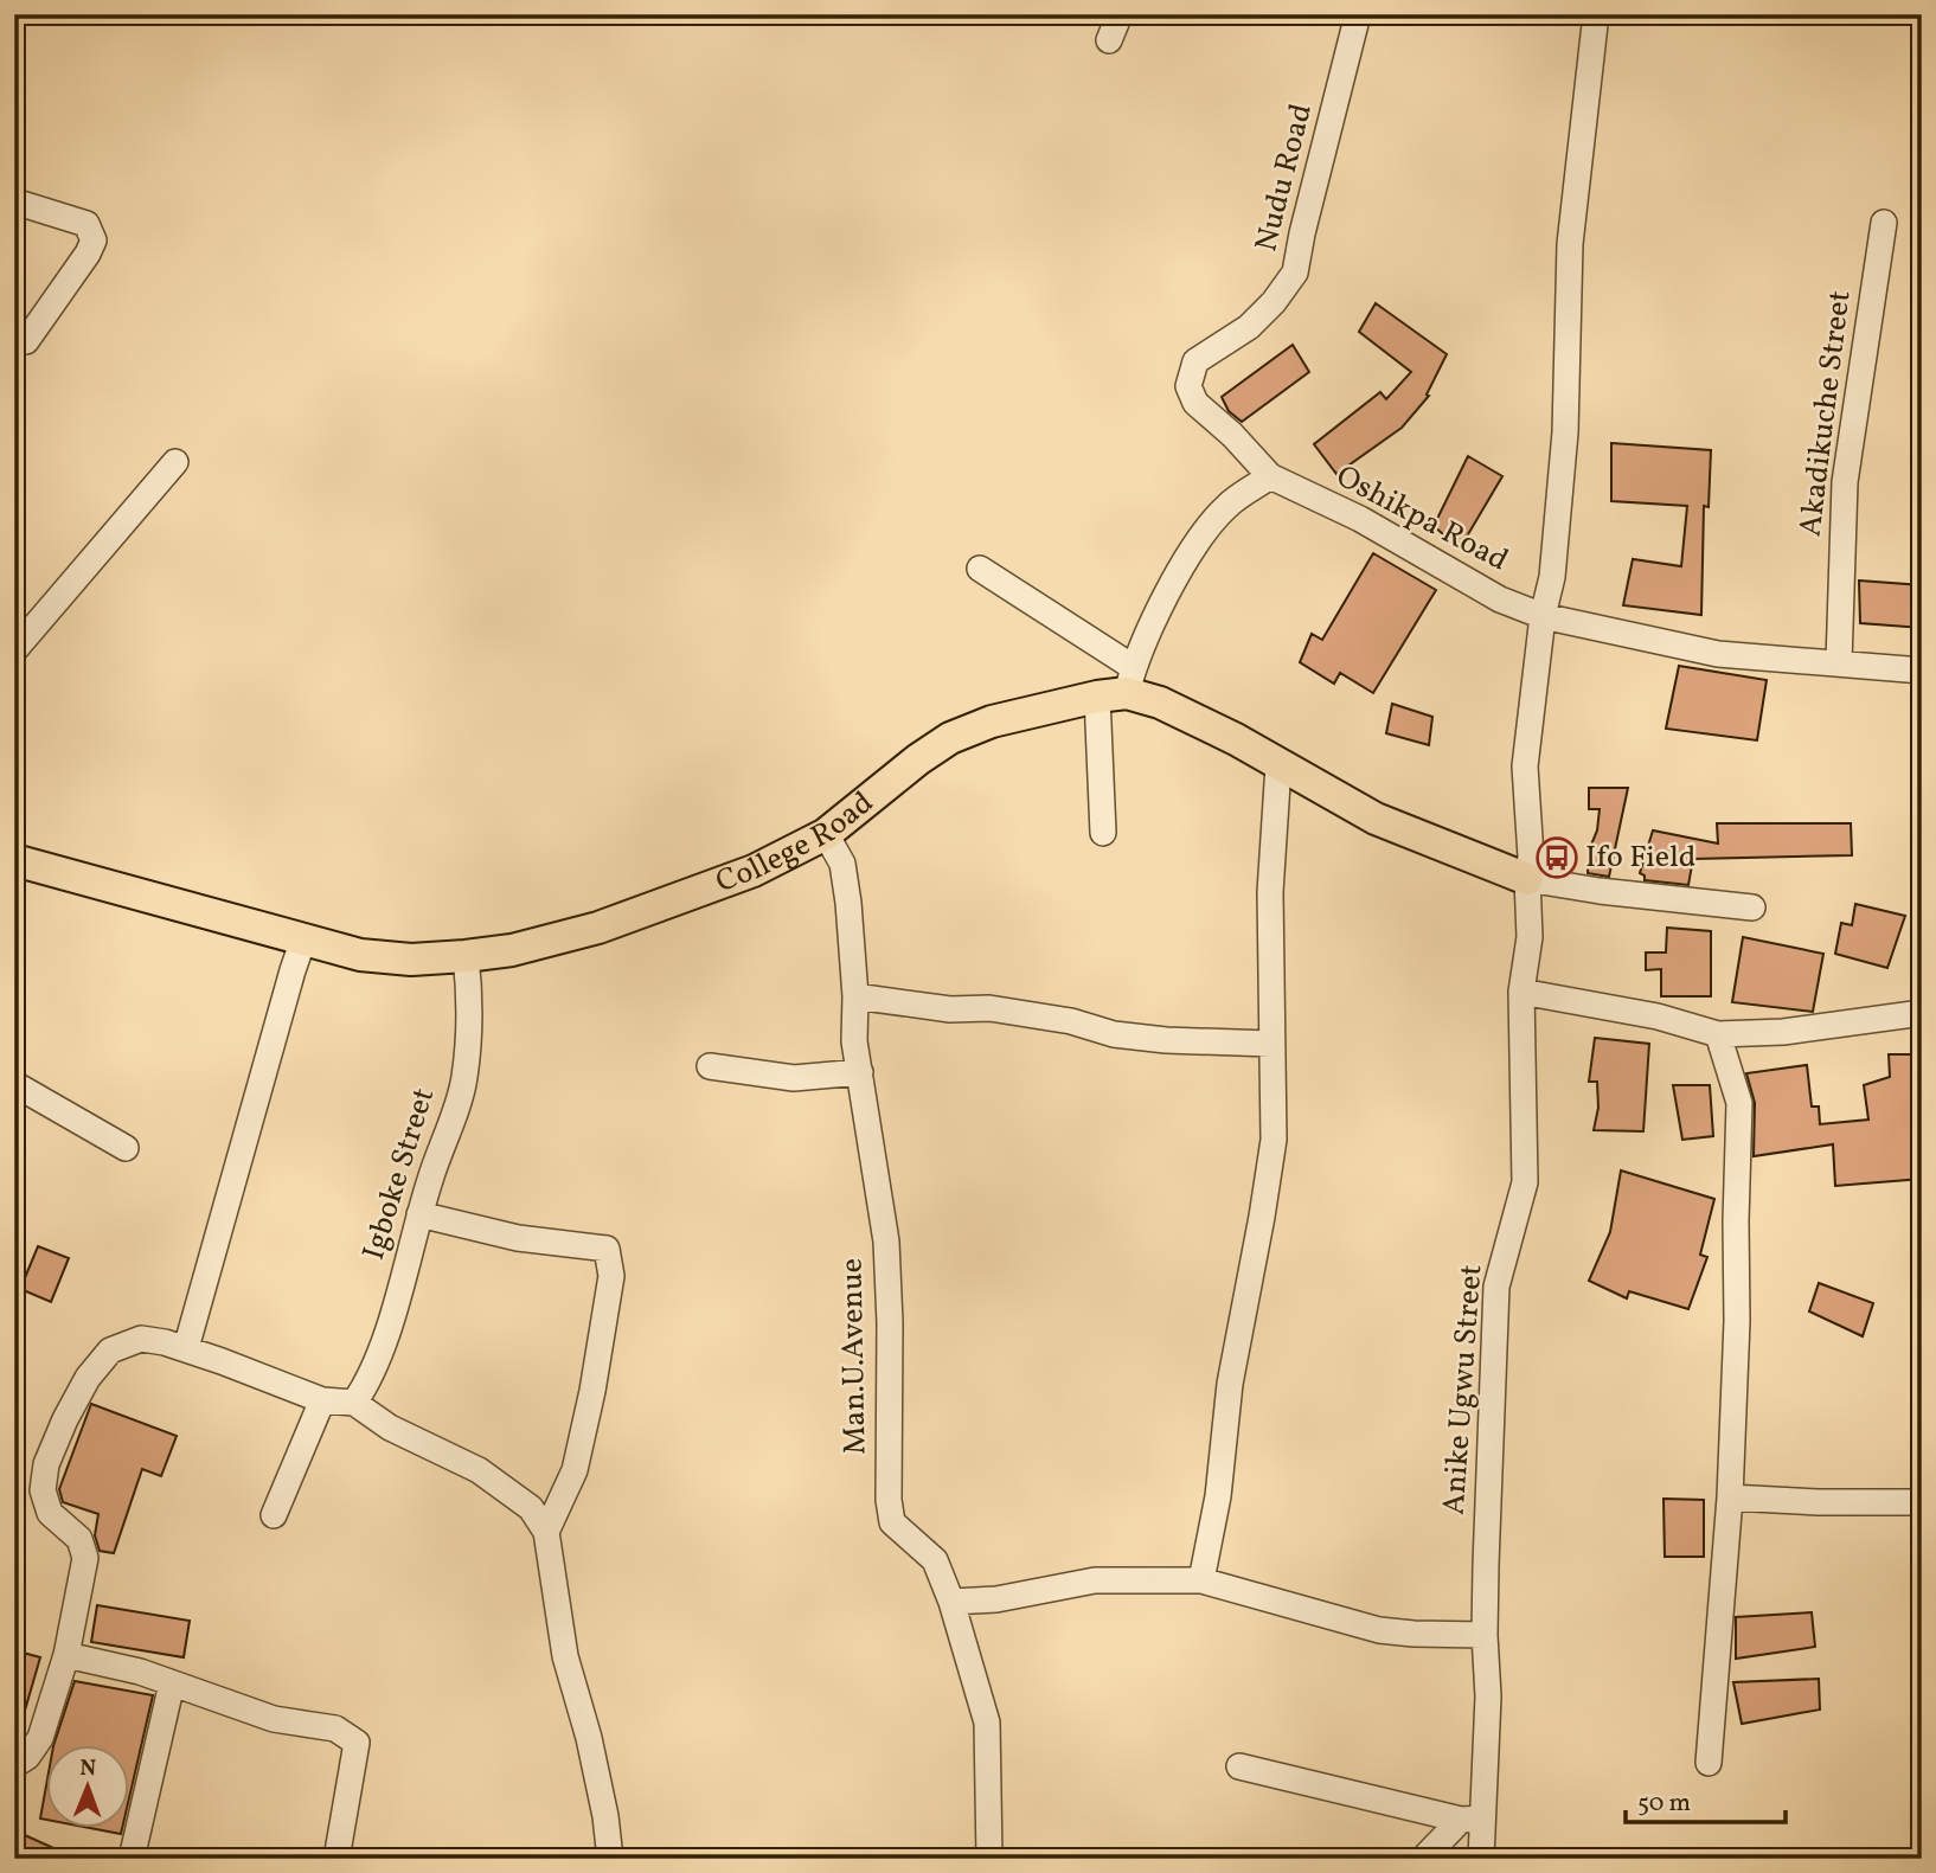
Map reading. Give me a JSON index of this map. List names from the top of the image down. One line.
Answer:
{"streets":{"main road":["College Road"],"street":["Nudu Road","Akadikuche Street","Oshikpa Road","Igboke Street","Man.U.Avenue","Anike Ugwu Street"]},"crossings":[["Nudu Road","Oshikpa Road"],["Akadikuche Street","Oshikpa Road"],["Oshikpa Road","Anike Ugwu Street"],["College Road","Igboke Street"],["College Road","Man.U.Avenue"]],"places":{"bus stop":["Ifo Field"]},"scale_bar":"50 m","north":"top"}
